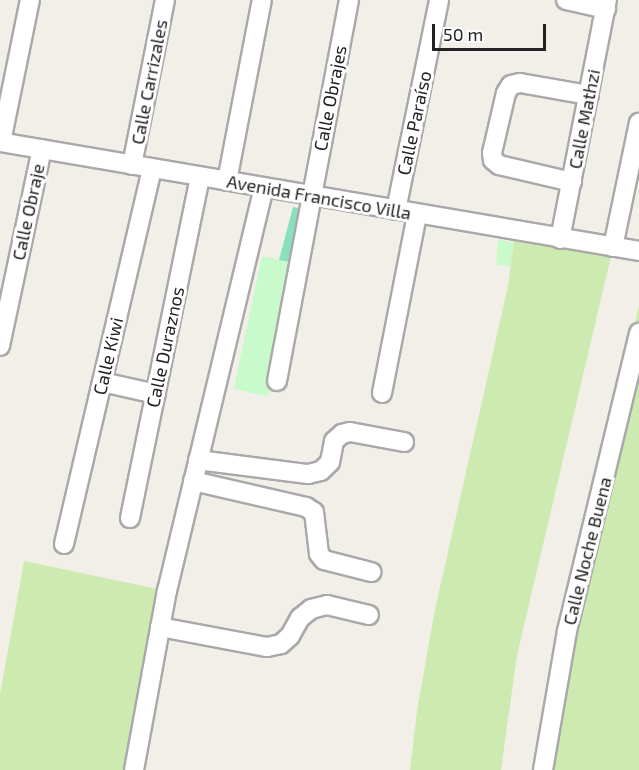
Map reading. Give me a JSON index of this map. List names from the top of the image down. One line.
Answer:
{"streets":{"street":["Calle Carrizales","Calle Obrajes","Calle Mathzi","Calle Paraíso","Avenida Francisco Villa","Calle Obraje","Calle Duraznos","Calle Kiwi","Calle Noche Buena"]},"crossings":[["Calle Carrizales","Avenida Francisco Villa"],["Calle Obrajes","Avenida Francisco Villa"],["Calle Mathzi","Avenida Francisco Villa"],["Calle Paraíso","Avenida Francisco Villa"],["Avenida Francisco Villa","Calle Obraje"],["Avenida Francisco Villa","Calle Duraznos"],["Avenida Francisco Villa","Calle Kiwi"]],"scale_bar":"50 m"}
